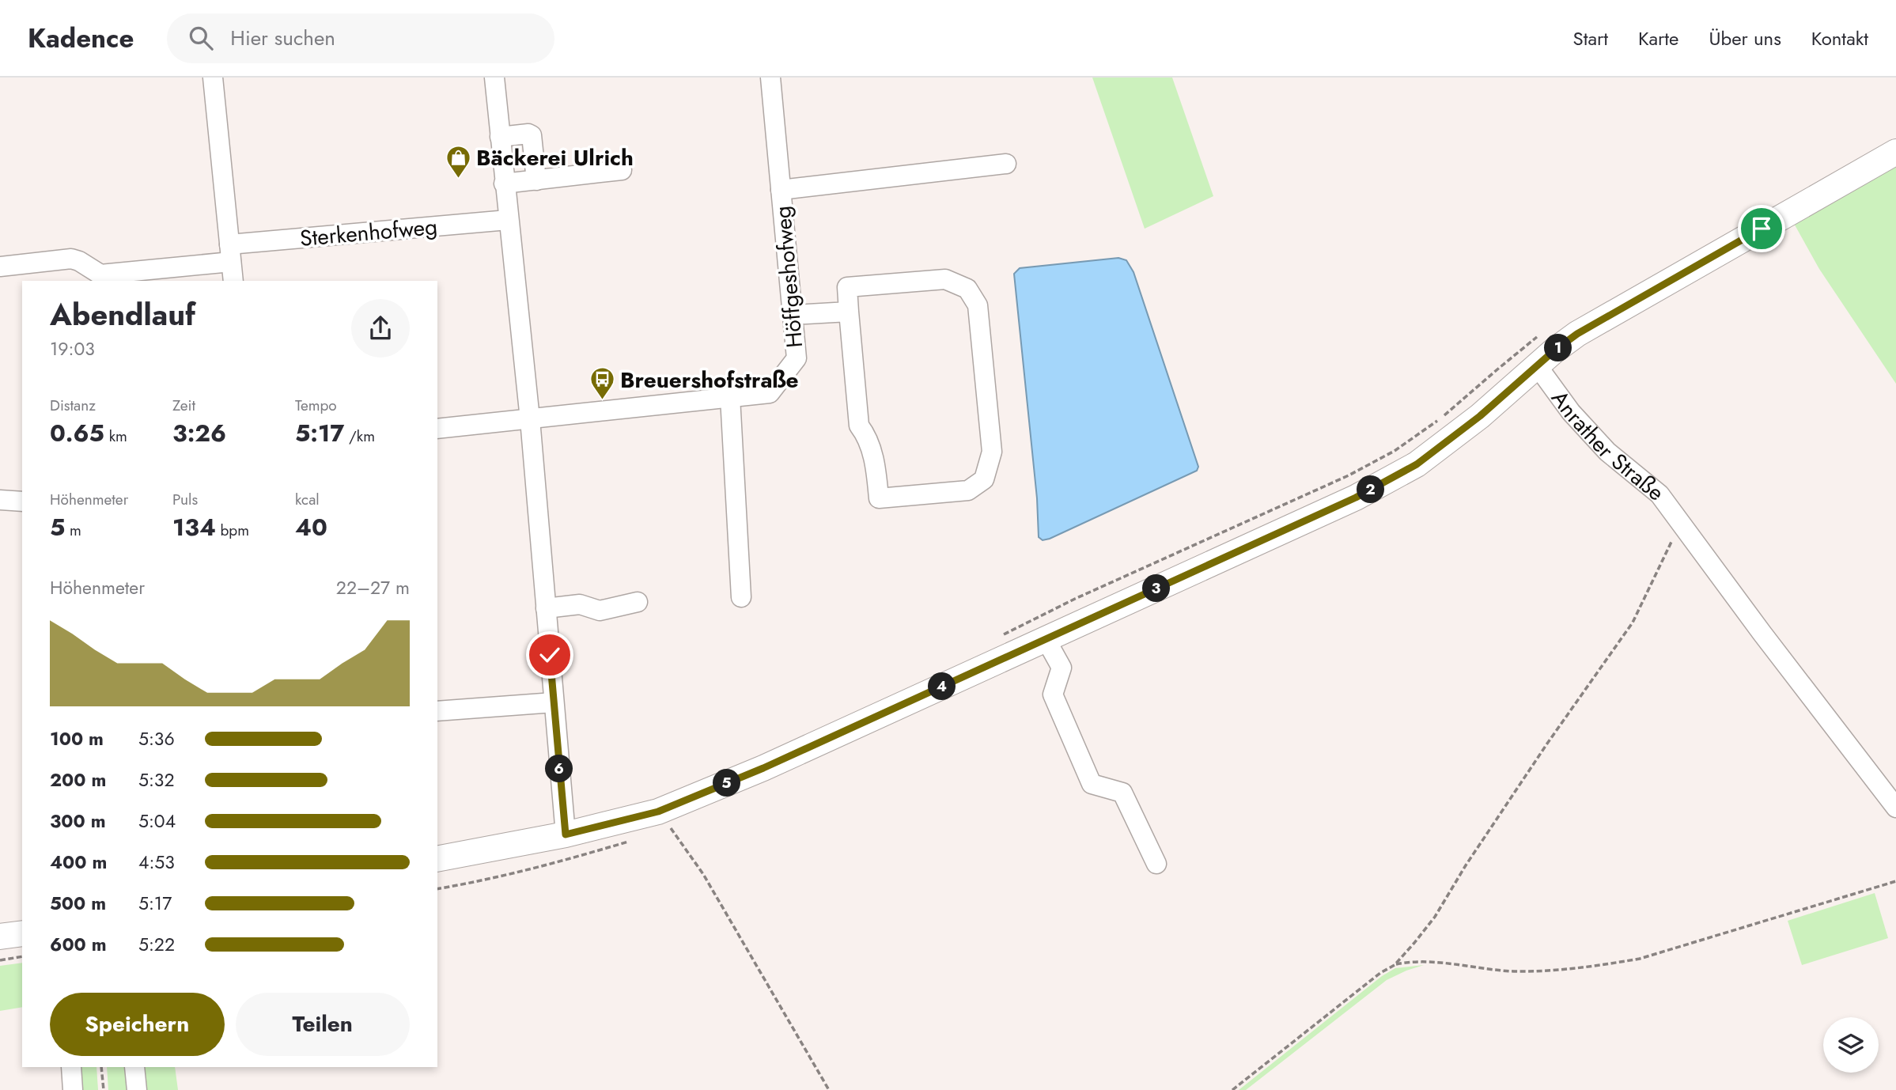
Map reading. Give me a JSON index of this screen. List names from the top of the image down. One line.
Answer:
{"streets":{"main road":["Anrather Straße"],"street":["Sterkenhofweg","Höffgeshofweg"]},"places":{"shop":["Bäckerei Ulrich"],"bus stop":["Breuershofstraße"]},"page":{"header":"Kadence","search":"Hier suchen","nav":["Start","Karte","Über uns","Kontakt"],"heading":["Abendlauf","19:03"],"pins":["1","2","3","4","6","5"],"stats":[["Distanz","0.65 km"],["Zeit","3:26"],["Tempo","5:17 /km"],["Höhenmeter","5 m"],["Puls","134 bpm"],["kcal","40"]],"chart":["Höhenmeter","22–27 m"],"list":[{"name":"100 m","note":"5:36"},{"name":"200 m","note":"5:32"},{"name":"300 m","note":"5:04"},{"name":"400 m","note":"4:53"},{"name":"500 m","note":"5:17"},{"name":"600 m","note":"5:22"}],"buttons":["Speichern","Teilen"]}}
